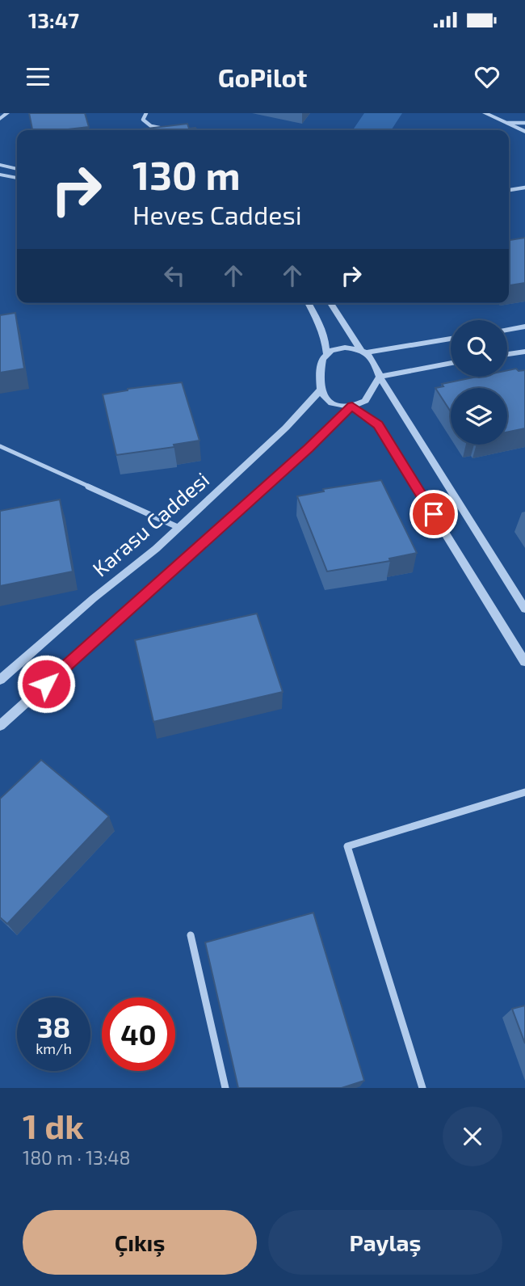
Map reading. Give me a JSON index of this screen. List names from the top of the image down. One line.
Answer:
{"streets":{"street":["Karasu Caddesi"]},"page":{"status":"13:47","header":"GoPilot","turn":["130 m","Heves Caddesi"],"speed":"38 km/h","limit":"40","heading":["1 dk","180 m · 13:48"],"buttons":["Çıkış","Paylaş"]}}
